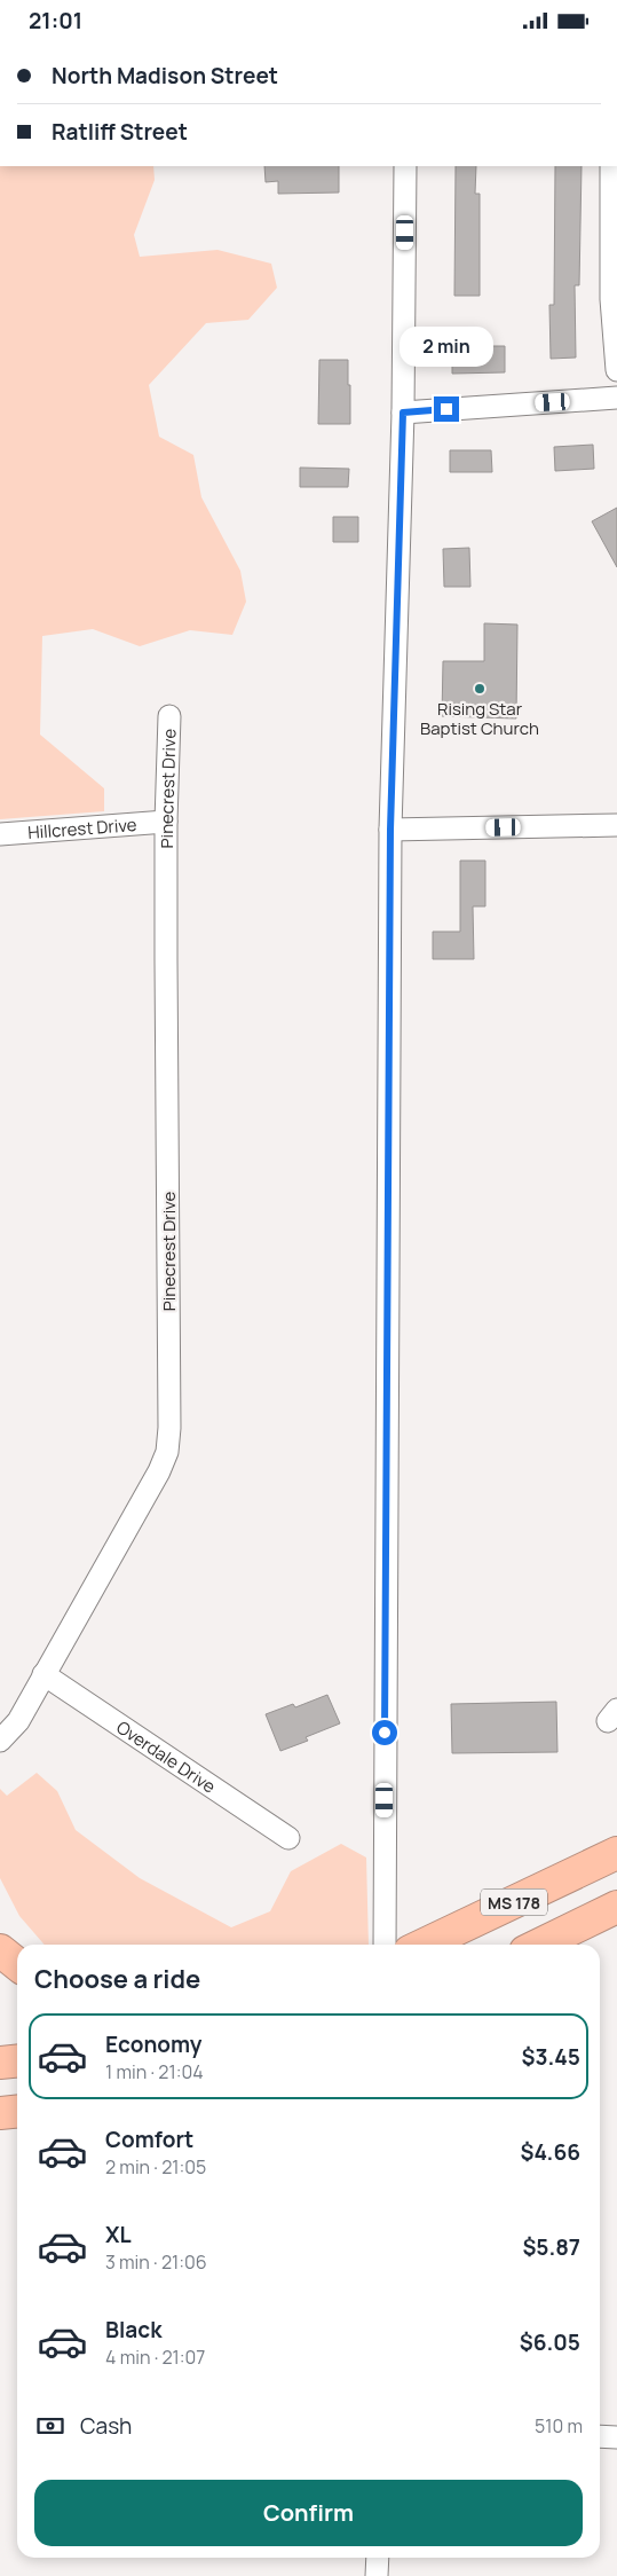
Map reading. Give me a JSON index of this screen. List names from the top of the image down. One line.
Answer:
{"streets":{"highway":["MS 178"],"street":["Pinecrest Drive","Hillcrest Drive","Overdale Drive"]},"crossings":[["Pinecrest Drive","Hillcrest Drive"],["Pinecrest Drive","Overdale Drive"]],"places":["Rising Star Baptist Church"],"page":{"status":"21:01","banner":["North Madison Street","Ratliff Street"],"bubble":"2 min","heading":"Choose a ride","list":[{"name":"Economy","note":"1 min · 21:04","value":"$3.45"},{"name":"Comfort","note":"2 min · 21:05","value":"$4.66"},{"name":"XL","note":"3 min · 21:06","value":"$5.87"},{"name":"Black","note":"4 min · 21:07","value":"$6.05"}],"pay":["Cash","510 m"],"buttons":"Confirm"}}
